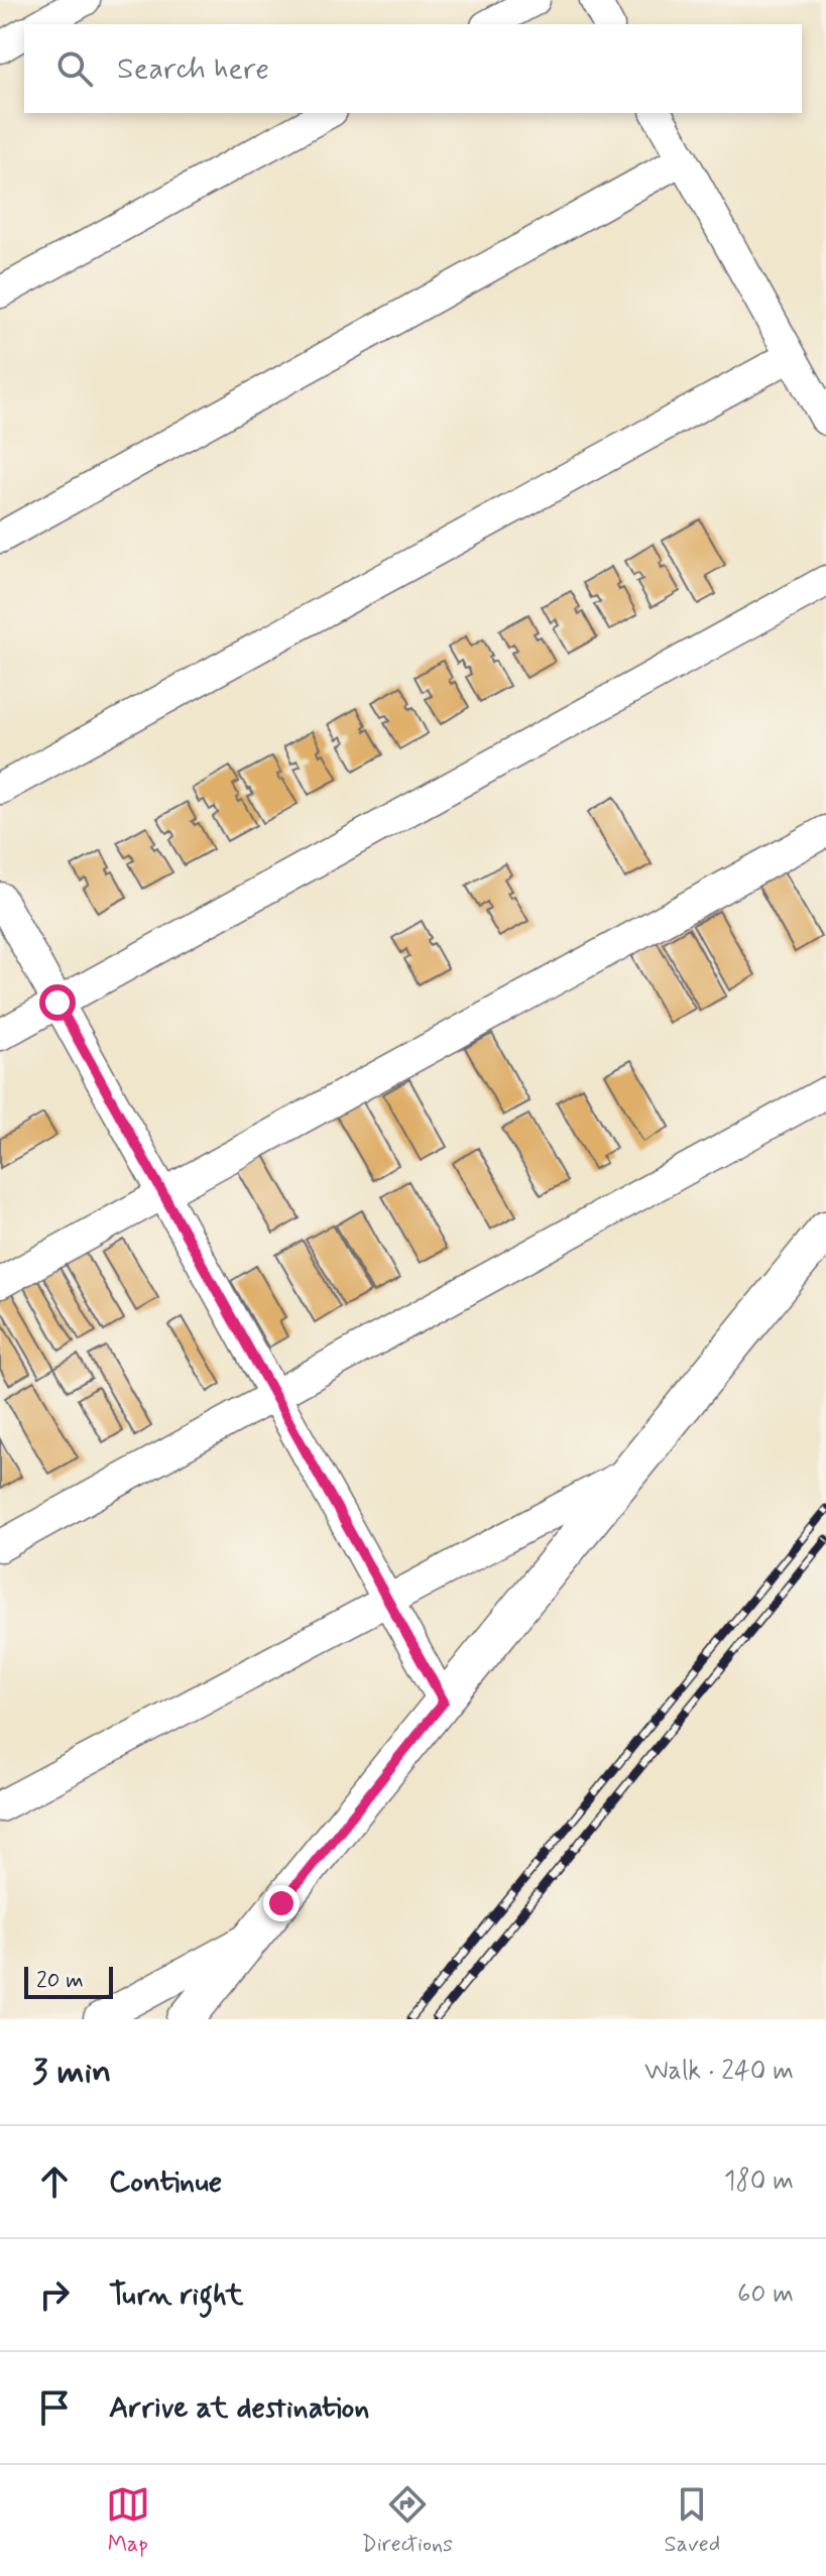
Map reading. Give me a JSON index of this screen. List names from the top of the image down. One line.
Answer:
{"scale_bar":"20 m","page":{"search":"Search here","scale":"20 m","heading":["3 min","Walk · 240 m"],"list":[["Continue","180 m"],["Turn right","60 m"],"Arrive at destination"],"nav":["Map","Directions","Saved"]}}
